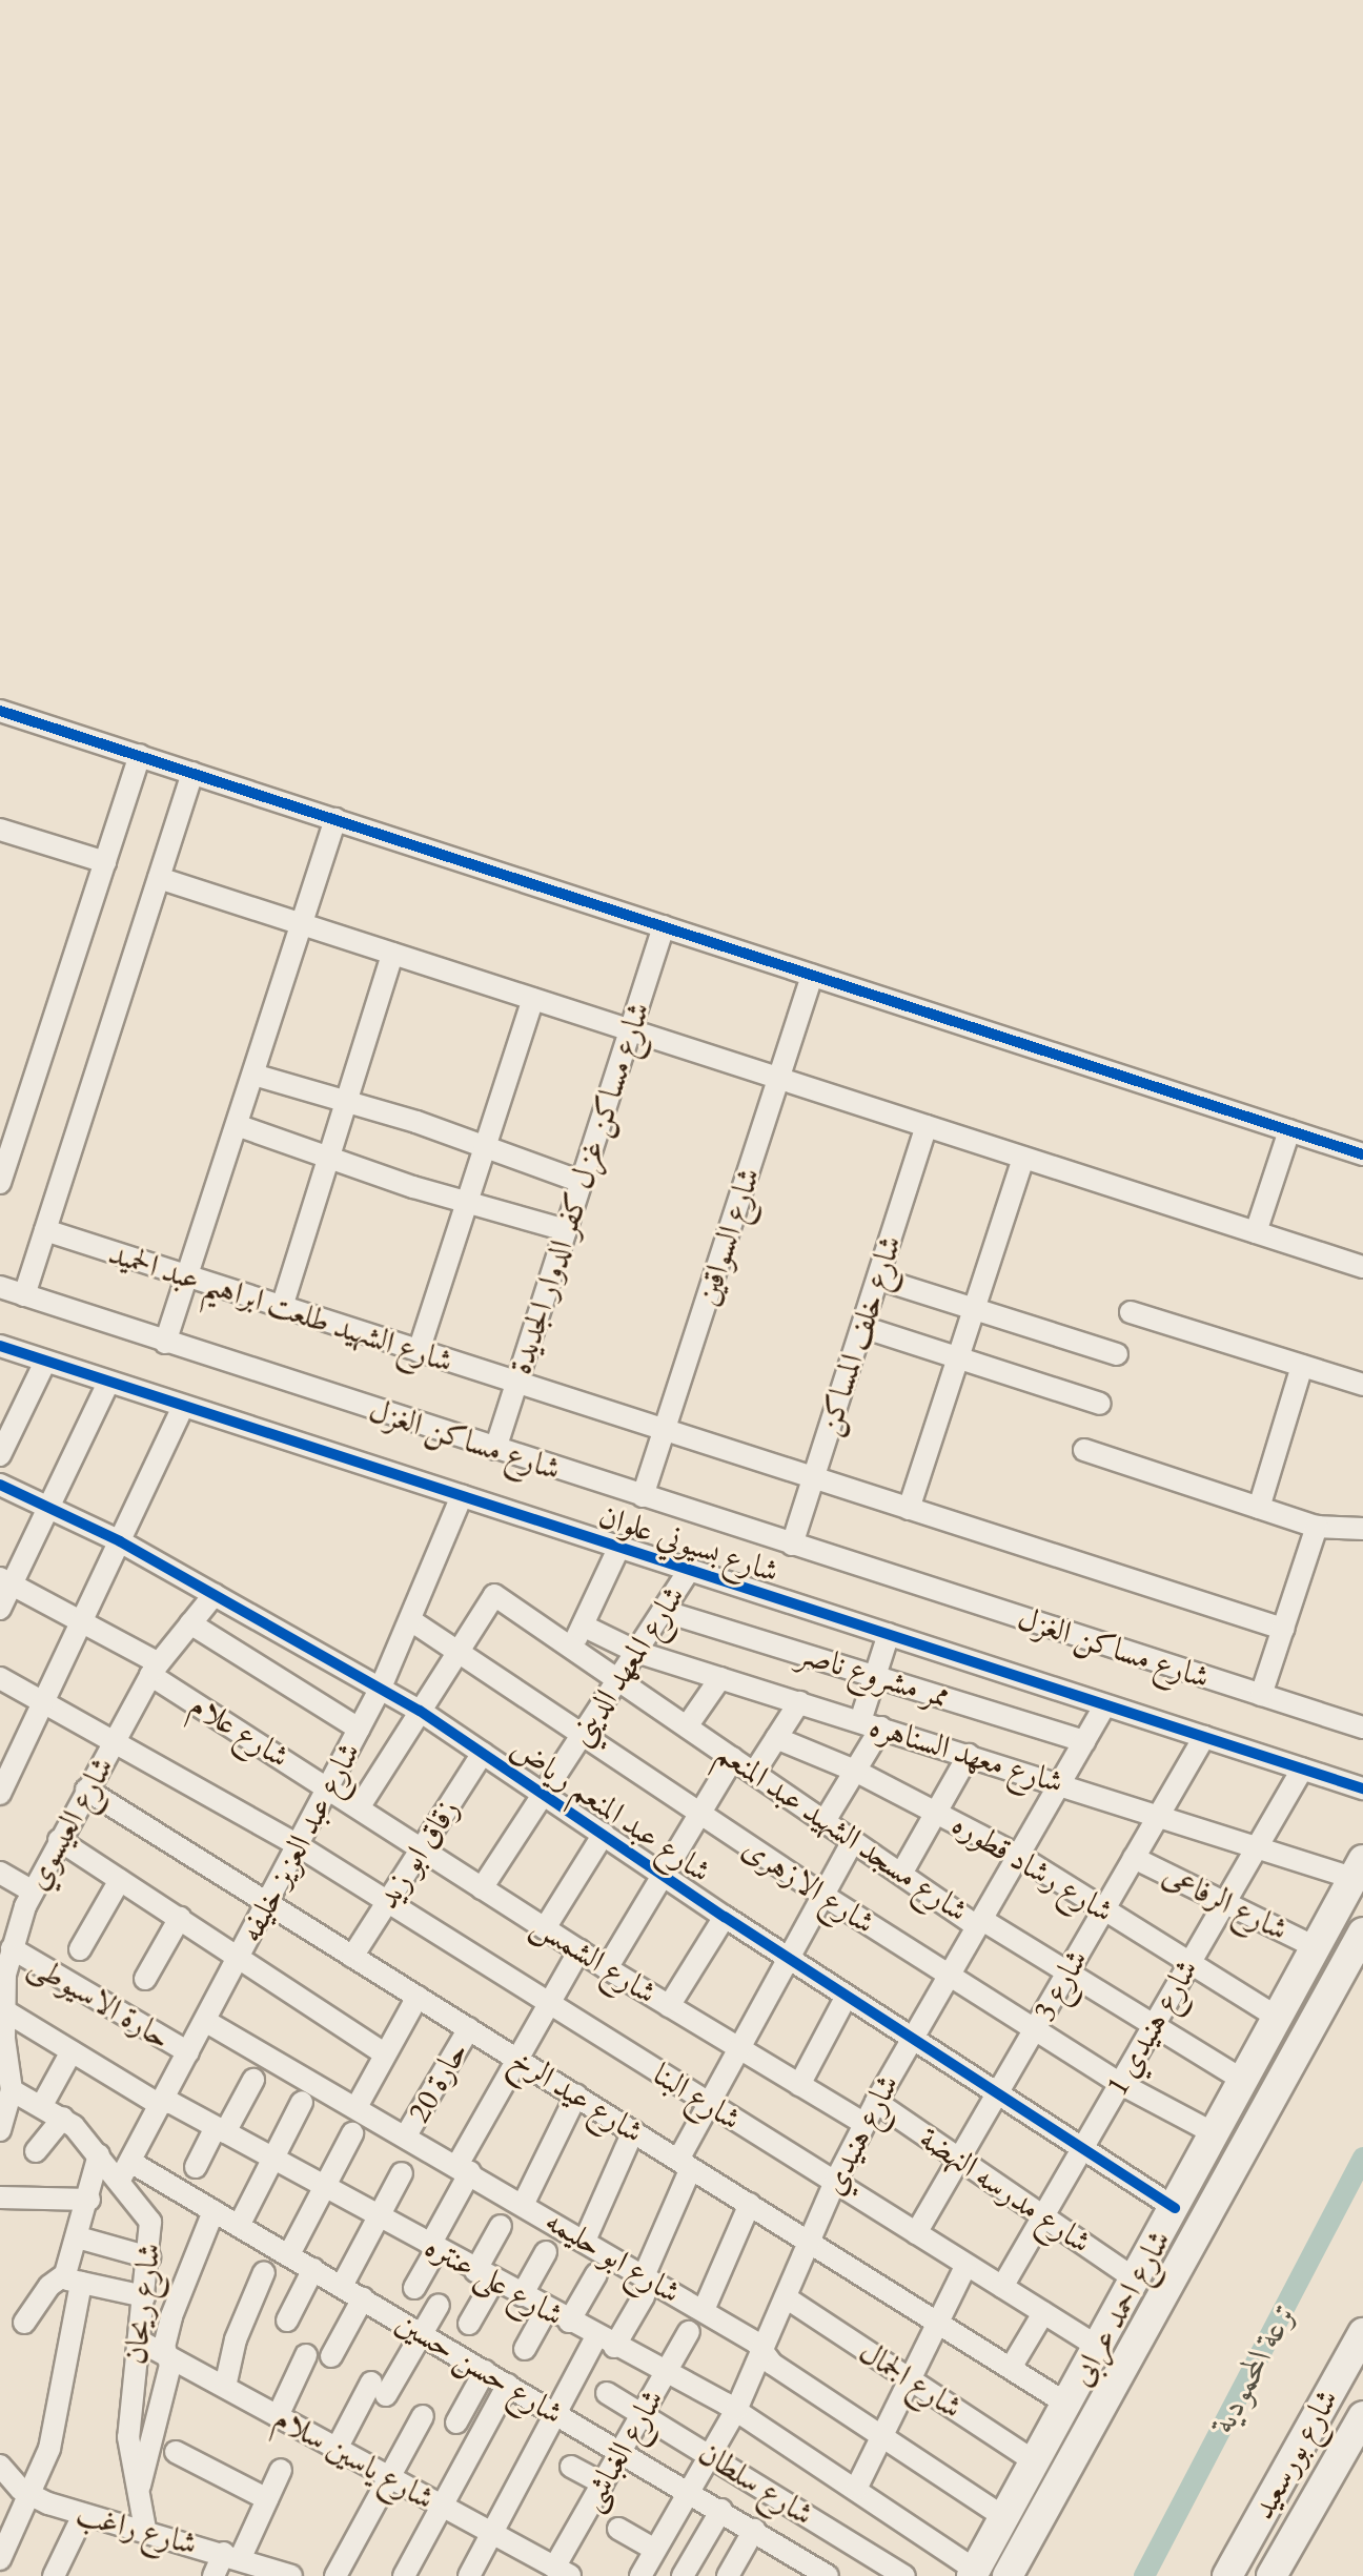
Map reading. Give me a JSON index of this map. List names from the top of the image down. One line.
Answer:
{"streets":{"main road":["شارع احمد عرابى","شارع بورسعيد"],"street":["شارع مساكن غزل كفر الدوار الجديدة","شارع السواقين","شارع الشهيد طلعت ابراهيم عبد الحميد","شارع خلف المساكن","شارع مساكن الغزل","شارع بسيوني علوان","شارع المعهد الديني","ممر مشروع ناصر","شارع علام","شارع معهد السناهره","شارع عبد المنعم رياض","شارع العيسوي","شارع مسجد الشهيد عبد المنعم","شارع عبد العزيز خليفه","زقاق ابو زيد","شارع رشاد قطوره","شارع الازهرى","شارع الرفاعى","شارع الشمس","شارع 3","حارة الاسيوطى","شارع هنيدي 1","حارة 20","شارع عيد الرخ","شارع البنا","شارع هنيدي","شارع مدرسه النهضة","شارع ابو حليمه","شارع على عنتره","شارع ريحان","شارع حسن حسين","شارع الجمال","شارع الغباشى","شارع ياسين سلام","شارع سلطان","شارع راغب"]},"crossings":[["شارع مساكن غزل كفر الدوار الجديدة","شارع الشهيد طلعت ابراهيم عبد الحميد"],["شارع مساكن غزل كفر الدوار الجديدة","شارع مساكن الغزل"],["شارع السواقين","شارع الشهيد طلعت ابراهيم عبد الحميد"],["شارع السواقين","شارع مساكن الغزل"],["شارع الشهيد طلعت ابراهيم عبد الحميد","شارع خلف المساكن"],["شارع خلف المساكن","شارع مساكن الغزل"],["شارع بسيوني علوان","شارع المعهد الديني"],["شارع بسيوني علوان","شارع عبد العزيز خليفه"],["شارع بسيوني علوان","شارع 3"],["شارع بسيوني علوان","شارع هنيدي 1"],["شارع بسيوني علوان","شارع هنيدي"],["شارع المعهد الديني","ممر مشروع ناصر"],["شارع المعهد الديني","شارع معهد السناهره"],["شارع المعهد الديني","شارع عبد المنعم رياض"],["شارع المعهد الديني","شارع مسجد الشهيد عبد المنعم"],["شارع المعهد الديني","شارع الازهرى"],["شارع المعهد الديني","شارع الشمس"],["ممر مشروع ناصر","شارع هنيدي"],["شارع علام","شارع العيسوي"],["شارع علام","شارع عبد العزيز خليفه"],["شارع علام","شارع الشمس"],["شارع معهد السناهره","شارع 3"],["شارع معهد السناهره","شارع هنيدي 1"],["شارع معهد السناهره","شارع هنيدي"],["شارع معهد السناهره","شارع احمد عرابى"],["شارع عبد المنعم رياض","شارع العيسوي"],["شارع عبد المنعم رياض","شارع عبد العزيز خليفه"],["شارع عبد المنعم رياض","زقاق ابو زيد"],["شارع عبد المنعم رياض","شارع 3"],["شارع عبد المنعم رياض","شارع هنيدي 1"],["شارع عبد المنعم رياض","شارع هنيدي"],["شارع عبد المنعم رياض","شارع احمد عرابى"],["شارع العيسوي","حارة الاسيوطى"],["شارع العيسوي","شارع عيد الرخ"],["شارع العيسوي","شارع البنا"],["شارع العيسوي","شارع على عنتره"],["شارع العيسوي","شارع ريحان"],["شارع مسجد الشهيد عبد المنعم","شارع الازهرى"],["شارع مسجد الشهيد عبد المنعم","شارع 3"],["شارع مسجد الشهيد عبد المنعم","شارع هنيدي 1"],["شارع مسجد الشهيد عبد المنعم","شارع هنيدي"],["شارع مسجد الشهيد عبد المنعم","شارع احمد عرابى"],["شارع عبد العزيز خليفه","شارع الازهرى"],["شارع عبد العزيز خليفه","شارع الشمس"],["شارع عبد العزيز خليفه","حارة الاسيوطى"],["شارع عبد العزيز خليفه","شارع عيد الرخ"],["شارع عبد العزيز خليفه","شارع البنا"],["شارع عبد العزيز خليفه","شارع ابو حليمه"],["شارع عبد العزيز خليفه","شارع على عنتره"],["شارع عبد العزيز خليفه","شارع ريحان"],["شارع عبد العزيز خليفه","شارع حسن حسين"],["زقاق ابو زيد","شارع الشمس"],["زقاق ابو زيد","شارع عيد الرخ"],["زقاق ابو زيد","شارع البنا"],["شارع رشاد قطوره","شارع 3"],["شارع رشاد قطوره","شارع هنيدي 1"],["شارع رشاد قطوره","شارع هنيدي"],["شارع رشاد قطوره","شارع احمد عرابى"],["شارع الازهرى","شارع 3"],["شارع الازهرى","شارع هنيدي 1"],["شارع الازهرى","شارع هنيدي"],["شارع الازهرى","شارع احمد عرابى"],["شارع الرفاعى","شارع 3"],["شارع الرفاعى","شارع هنيدي 1"],["شارع الرفاعى","شارع احمد عرابى"],["شارع الشمس","شارع هنيدي"],["شارع 3","شارع البنا"],["شارع 3","شارع مدرسه النهضة"],["شارع هنيدي 1","شارع البنا"],["شارع هنيدي 1","شارع مدرسه النهضة"],["حارة 20","شارع عيد الرخ"],["حارة 20","شارع ابو حليمه"],["شارع عيد الرخ","شارع هنيدي"],["شارع عيد الرخ","شارع احمد عرابى"],["شارع البنا","شارع هنيدي"],["شارع البنا","شارع احمد عرابى"],["شارع هنيدي","شارع مدرسه النهضة"],["شارع هنيدي","شارع ابو حليمه"],["شارع هنيدي","شارع على عنتره"],["شارع هنيدي","شارع حسن حسين"],["شارع هنيدي","شارع الجمال"],["شارع هنيدي","شارع سلطان"],["شارع مدرسه النهضة","شارع احمد عرابى"],["شارع ابو حليمه","شارع احمد عرابى"],["شارع على عنتره","شارع احمد عرابى"],["شارع على عنتره","شارع الغباشى"],["شارع ريحان","شارع حسن حسين"],["شارع ريحان","شارع ياسين سلام"],["شارع ريحان","شارع راغب"],["شارع احمد عرابى","شارع الجمال"],["شارع حسن حسين","شارع الغباشى"],["شارع الغباشى","شارع ياسين سلام"],["شارع الغباشى","شارع سلطان"]],"water":["ترعة المحمودية"]}
